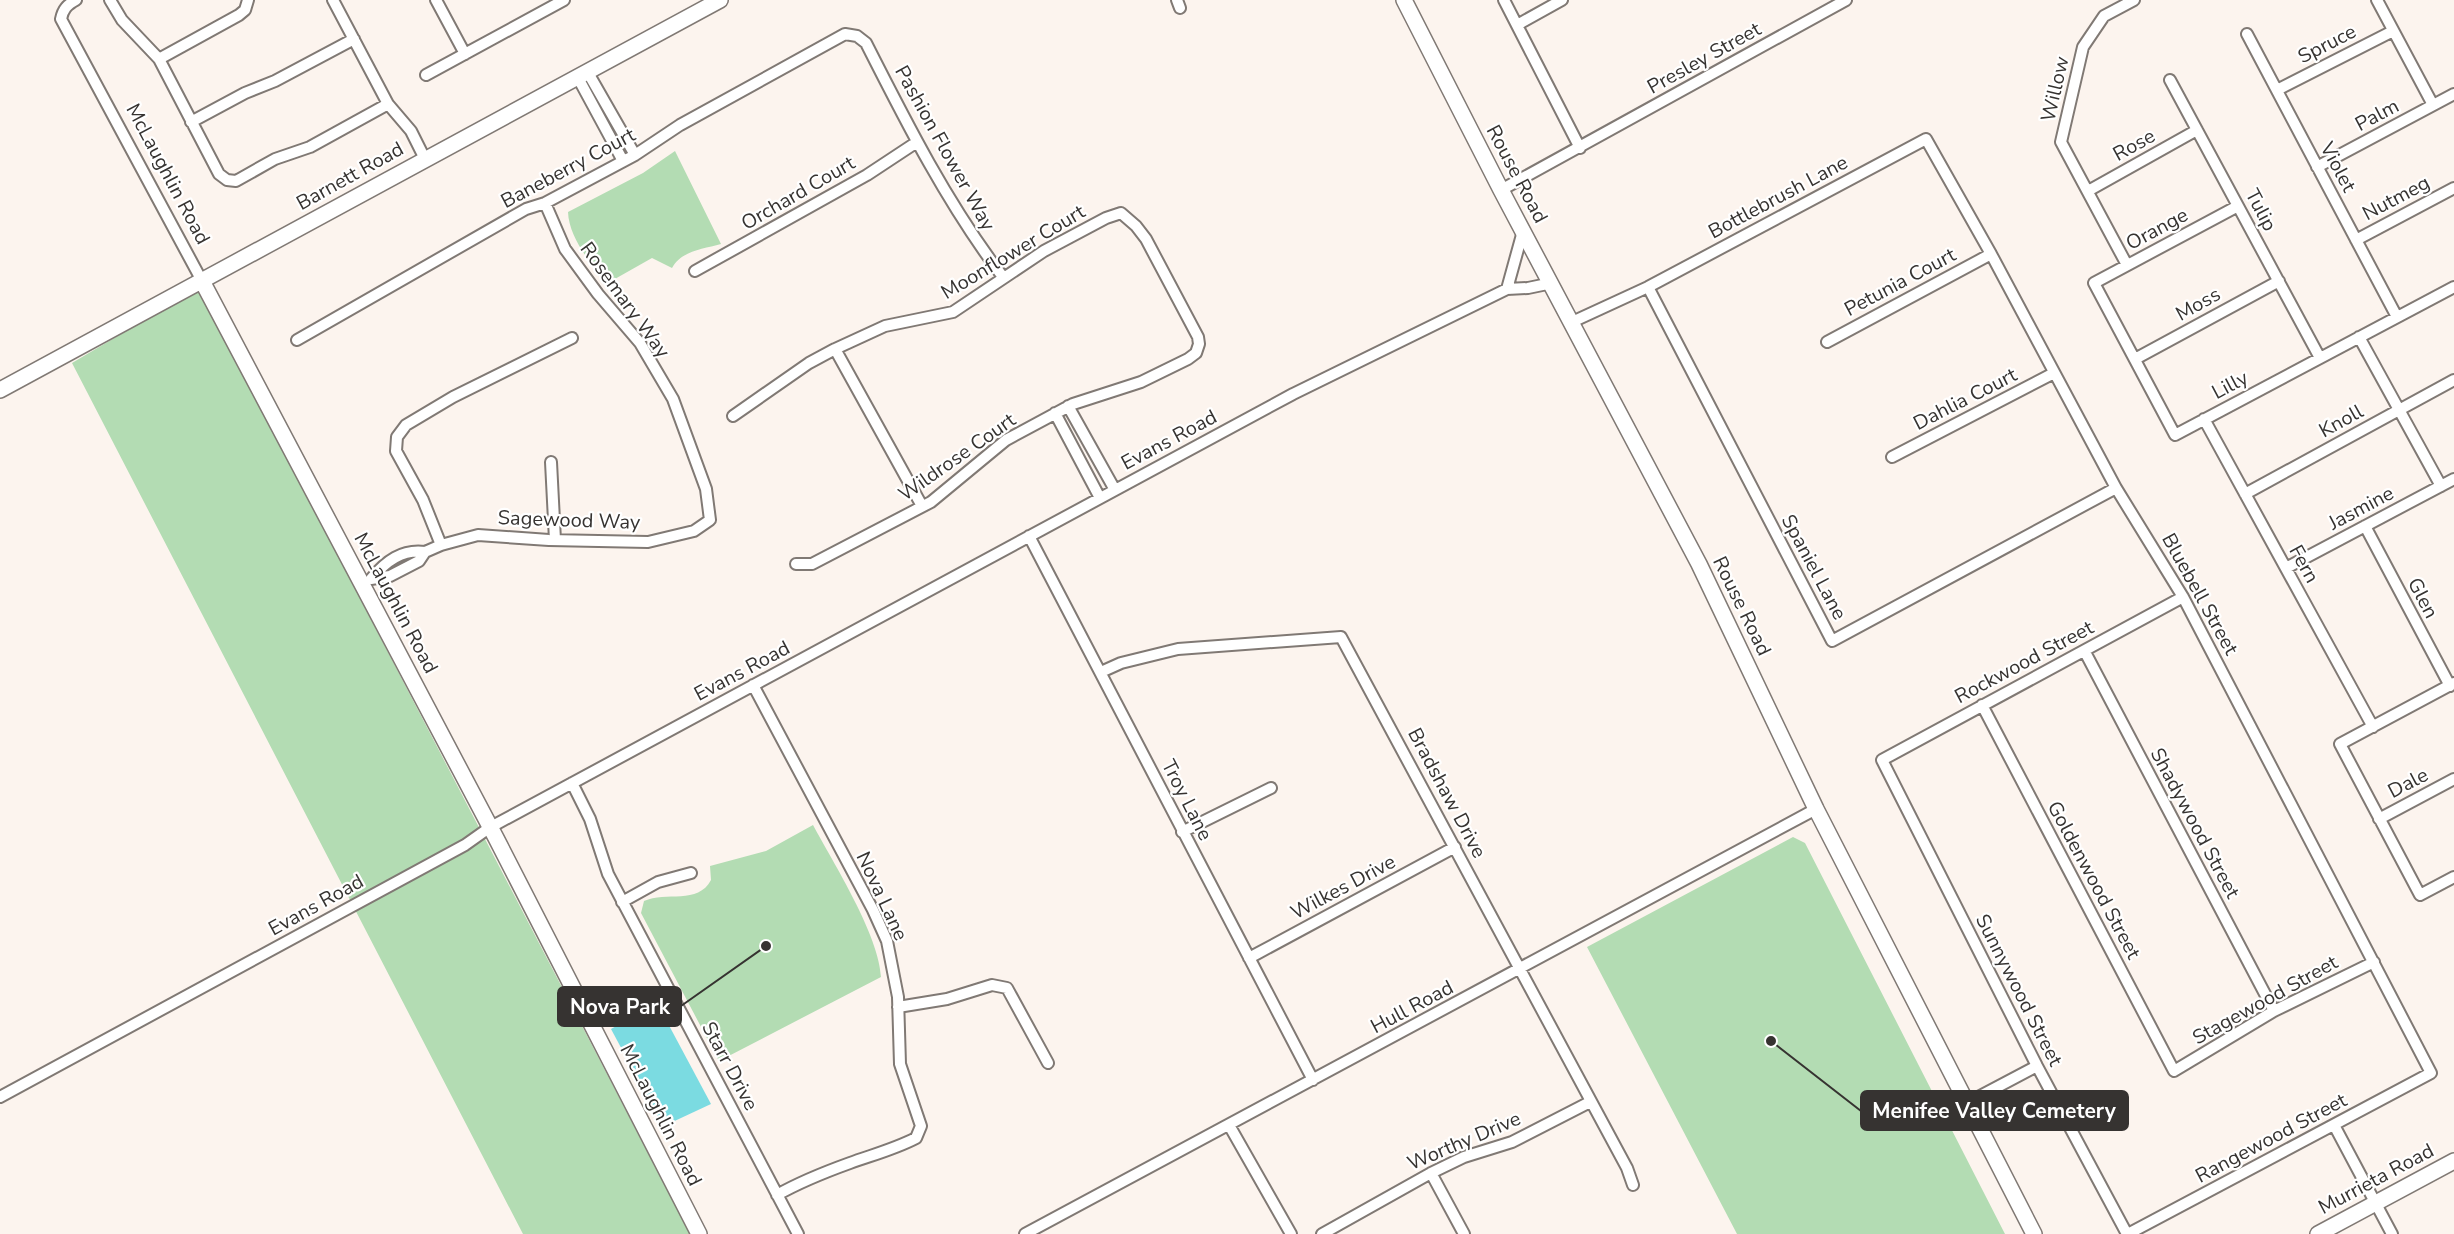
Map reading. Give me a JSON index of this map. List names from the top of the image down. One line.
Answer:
{"streets":{"street":["Spruce","Presley Street","Willow","Palm","Rose","Pashion Flower Way","Violet","Baneberry Court","McLaughlin Road","Rouse Road","Barnett Road","Orchard Court","Bottlebrush Lane","Nutmeg","Tulip","Orange","Moonflower Court","Petunia Court","Rosemary Way","Moss","Lilly","Dahlia Court","Knoll","Evans Road","Wildrose Court","Jasmine","Sagewood Way","Fern","Spaniel Lane","Bluebell Street","Glen","Rockwood Street","Dale","Bradshaw Drive","Troy Lane","Shadywood Street","Goldenwood Street","Wilkes Drive","Nova Lane","Sunnywood Street","Stagewood Street","Hull Road","Starr Drive","Rangewood Street","Worthy Drive","Murrieta Road"]},"crossings":[["Spruce","Violet"],["Presley Street","Rouse Road"],["Willow","Rose"],["Willow","Orange"],["Palm","Violet"],["Rose","Tulip"],["Pashion Flower Way","Baneberry Court"],["Pashion Flower Way","Orchard Court"],["Pashion Flower Way","Moonflower Court"],["Violet","Nutmeg"],["Violet","Lilly"],["Baneberry Court","Rosemary Way"],["McLaughlin Road","Barnett Road"],["McLaughlin Road","Evans Road"],["McLaughlin Road","Sagewood Way"],["Rouse Road","Bottlebrush Lane"],["Rouse Road","Evans Road"],["Rouse Road","Hull Road"],["Bottlebrush Lane","Spaniel Lane"],["Bottlebrush Lane","Bluebell Street"],["Tulip","Orange"],["Tulip","Moss"],["Tulip","Lilly"],["Orange","Lilly"],["Moonflower Court","Wildrose Court"],["Petunia Court","Bluebell Street"],["Rosemary Way","Sagewood Way"],["Moss","Lilly"],["Lilly","Fern"],["Dahlia Court","Bluebell Street"],["Knoll","Fern"],["Evans Road","Troy Lane"],["Evans Road","Nova Lane"],["Evans Road","Starr Drive"],["Jasmine","Fern"],["Jasmine","Glen"],["Spaniel Lane","Bluebell Street"],["Bluebell Street","Rockwood Street"],["Bluebell Street","Stagewood Street"],["Bluebell Street","Rangewood Street"],["Rockwood Street","Shadywood Street"],["Rockwood Street","Goldenwood Street"],["Rockwood Street","Sunnywood Street"],["Bradshaw Drive","Troy Lane"],["Bradshaw Drive","Wilkes Drive"],["Bradshaw Drive","Hull Road"],["Bradshaw Drive","Worthy Drive"],["Troy Lane","Wilkes Drive"],["Troy Lane","Hull Road"],["Shadywood Street","Stagewood Street"],["Goldenwood Street","Stagewood Street"],["Nova Lane","Starr Drive"],["Sunnywood Street","Rangewood Street"]],"places":["Nova Park","Menifee Valley Cemetery"]}
